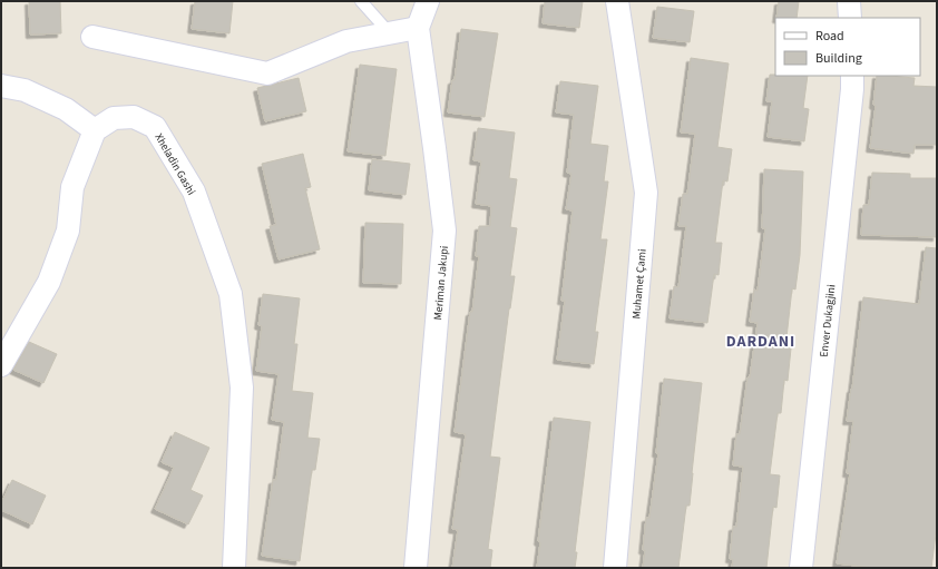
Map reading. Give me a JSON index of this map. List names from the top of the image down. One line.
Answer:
{"streets":{"street":["Xheladin Gashi","Meriman Jakupi","Muhamet Çami","Enver Dukagjini"]},"districts":["DARDANI"],"legend":["Road","Building"]}
